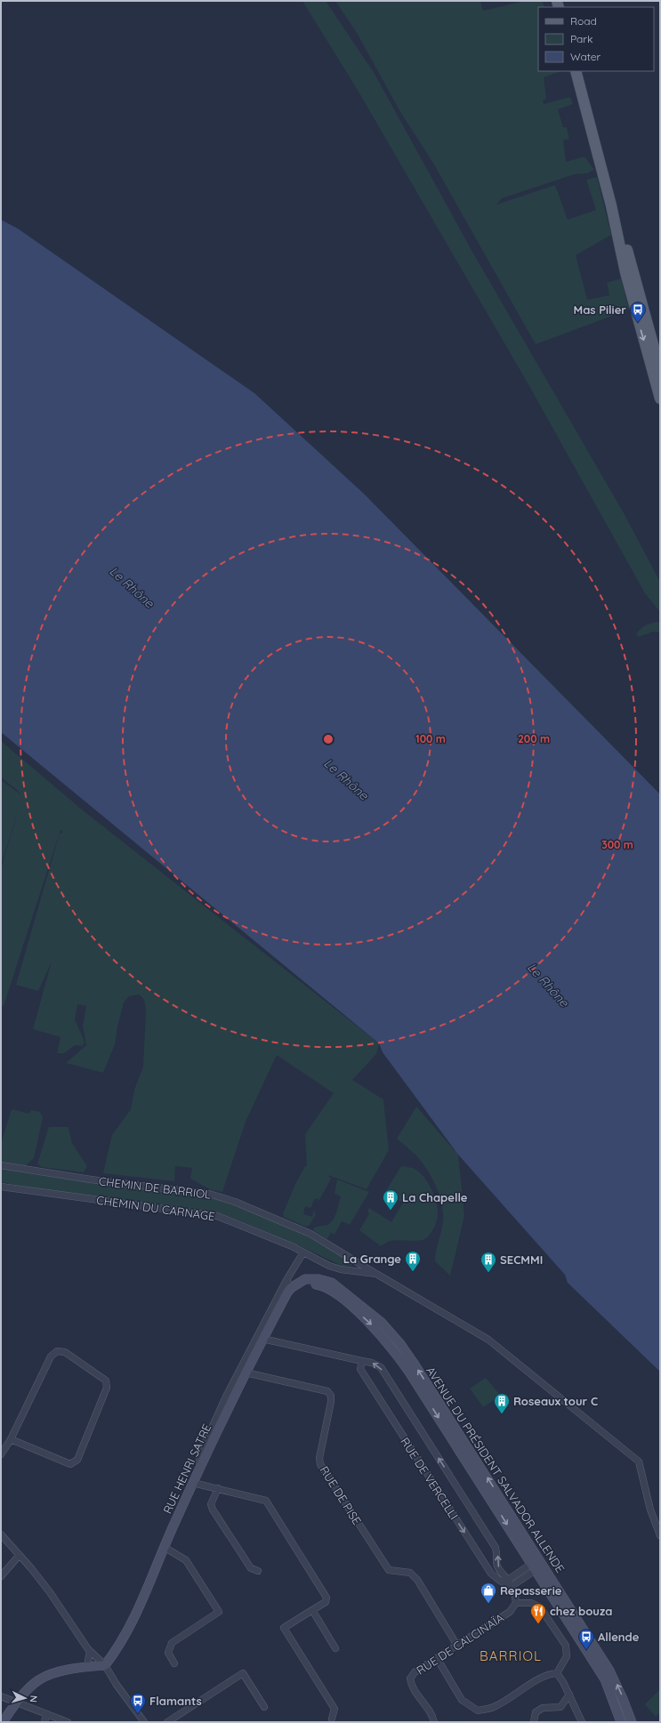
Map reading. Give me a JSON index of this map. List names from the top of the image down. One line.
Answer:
{"streets":{"street":["CHEMIN DE BARRIOL","CHEMIN DU CARNAGE","RUE HENRI SATRE","AVENUE DU PRÉSIDENT SALVADOR ALLENDE","RUE DE VERCELLI","RUE DE PISE","RUE DE CALCINAÏA"]},"crossings":[["CHEMIN DE BARRIOL","CHEMIN DU CARNAGE"],["RUE HENRI SATRE","RUE DE VERCELLI"],["RUE HENRI SATRE","RUE DE PISE"],["RUE DE VERCELLI","RUE DE CALCINAÏA"],["RUE DE PISE","RUE DE CALCINAÏA"]],"districts":["BARRIOL"],"water":["Le Rhône"],"places":{"bus stop":["Mas Pilier","Allende","Flamants"],"building":["La Chapelle","La Grange","SECMMI","Roseaux tour C"],"shop":["Repasserie"],"restaurant":["chez bouza"]},"legend":["Road","Park","Water"],"north":"right","rings":["100 m","200 m","300 m"]}
